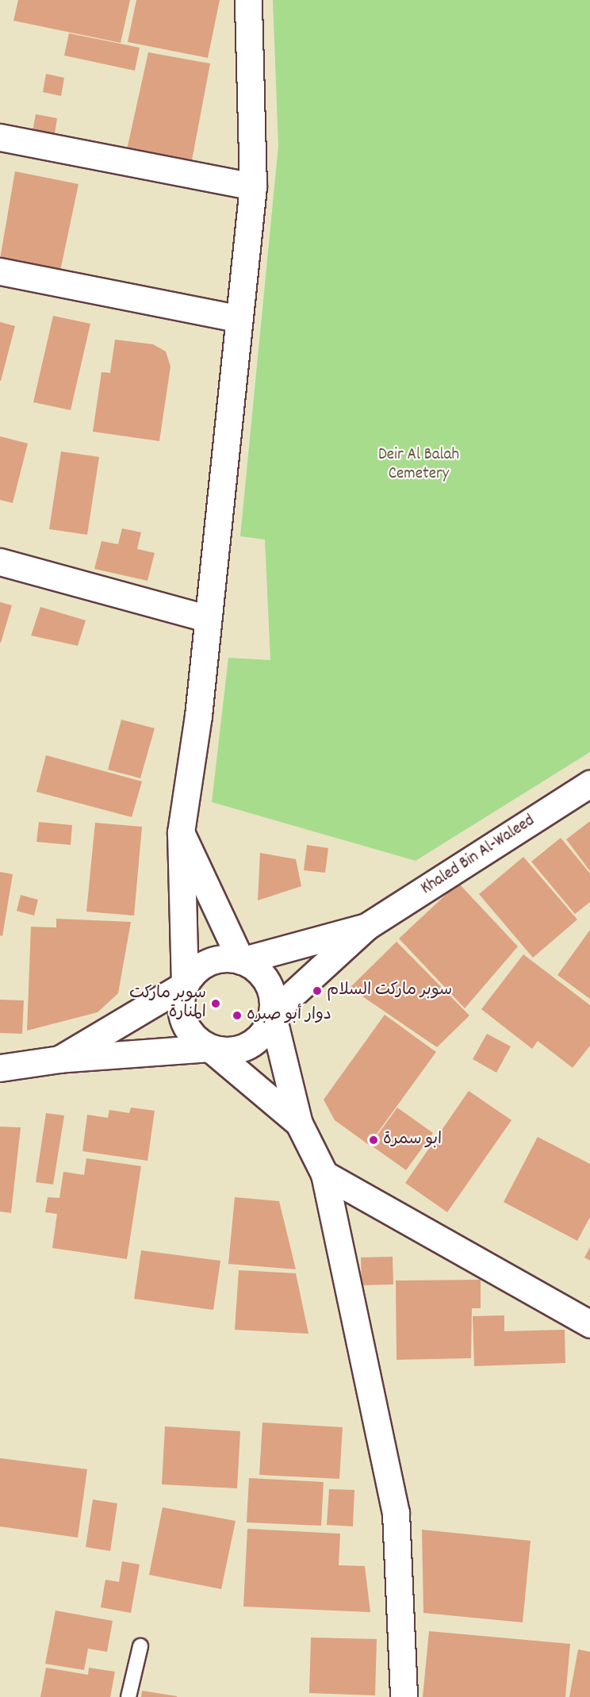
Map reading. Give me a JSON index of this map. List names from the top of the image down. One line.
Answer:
{"streets":{"street":["Khaled Bin Al-Waleed"]},"parks":["Deir Al Balah Cemetery"],"places":["سوبر ماركت السلام","سوبر ماركت المنارة","دوار أبو صبره","ابو سمرة"]}
